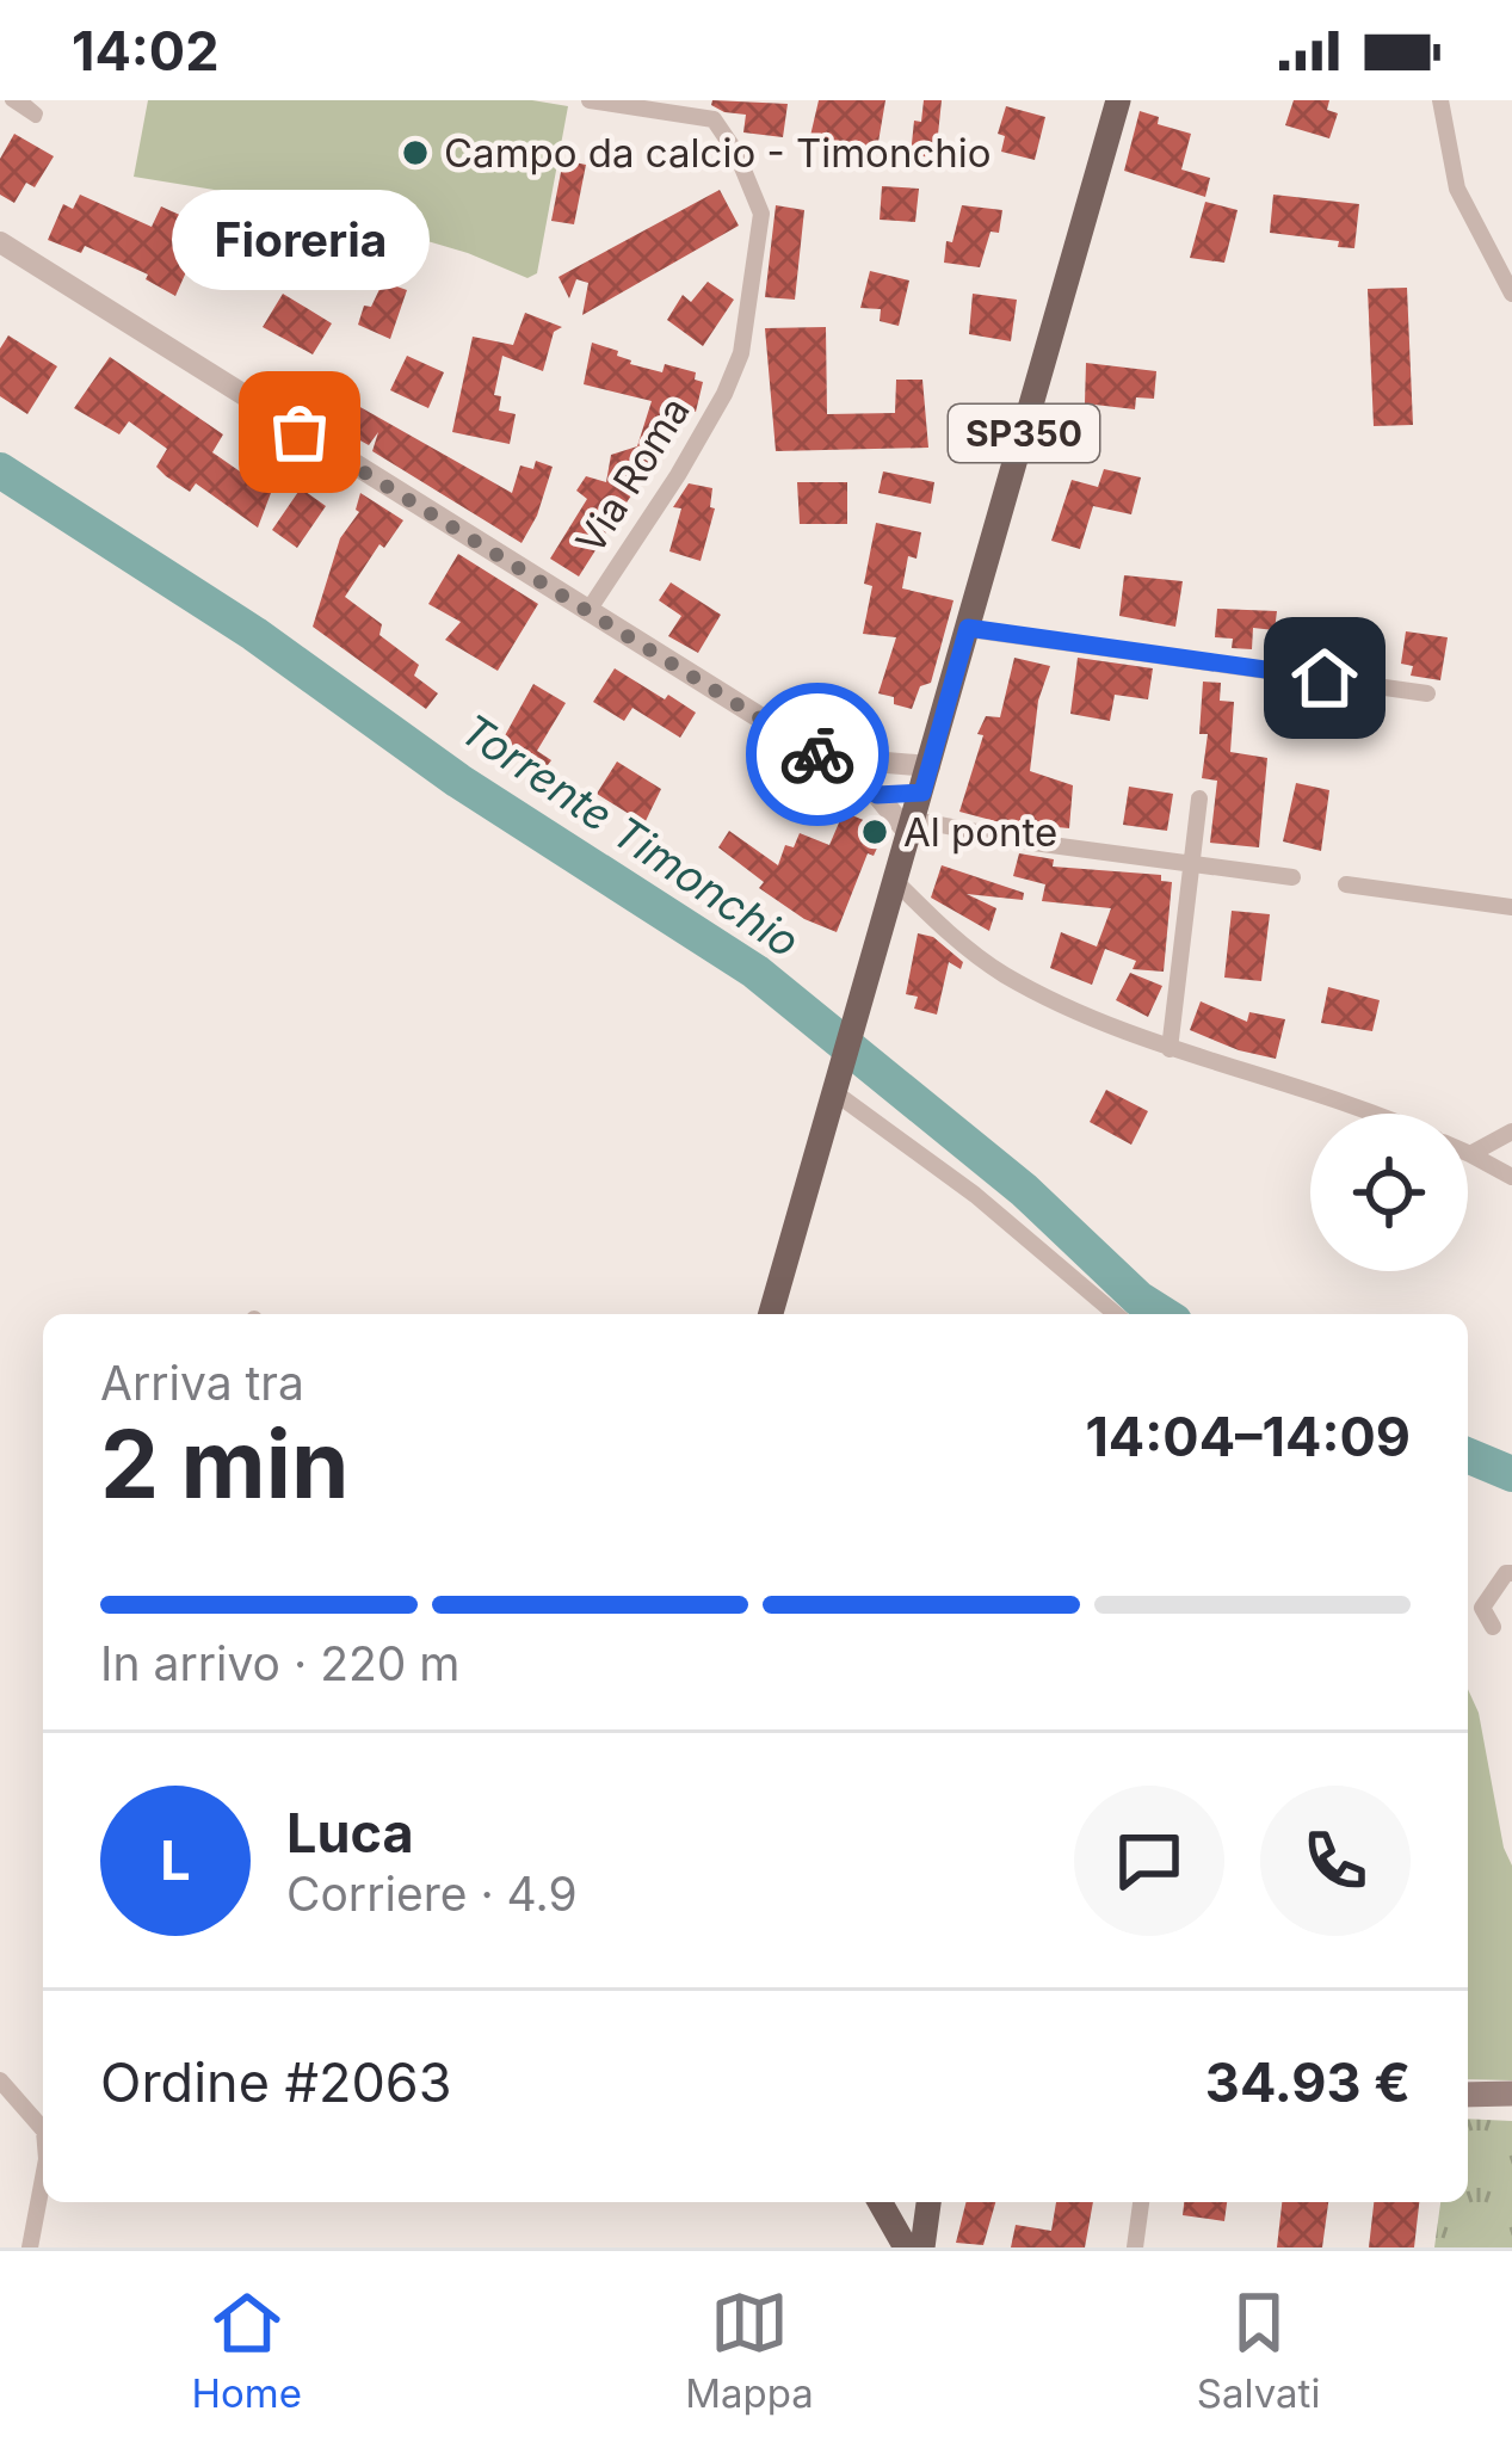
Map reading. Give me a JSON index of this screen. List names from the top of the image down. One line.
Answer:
{"streets":{"main road":["SP350"],"street":["Via Roma"]},"crossings":[["SP350","Via Roma"]],"water":["Torrente Timonchio"],"places":["Campo da calcio - Timonchio","Fioreria","Al ponte"],"page":{"status":"14:02","bubble":"Fioreria","heading":["2 min","Arriva tra","14:04–14:09"],"panel":["Luca","Corriere · 4.9","Ordine #2063","34.93 €"],"bar":"In arrivo · 220 m","round":"L","tabs":["Home","Mappa","Salvati"]}}
